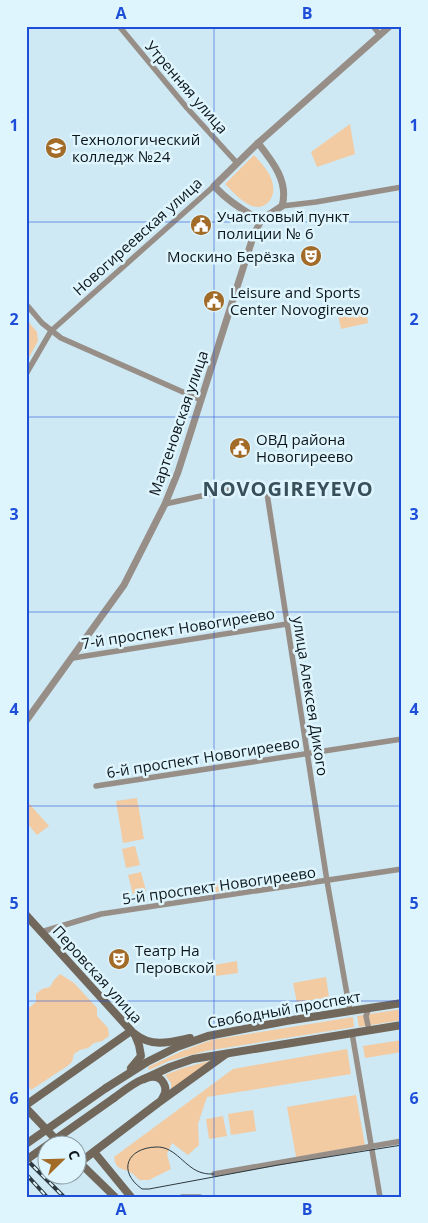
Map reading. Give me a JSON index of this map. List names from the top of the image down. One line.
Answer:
{"streets":{"main road":["Перовская улица","Свободный проспект"],"street":["Утренняя улица","Новогиреевская улица","Мартеновская улица","7-й проспект Новогиреево","улица Алексея Дикого","6-й проспект Новогиреево","5-й проспект Новогиреево"]},"crossings":[["Утренняя улица","Новогиреевская улица"],["Мартеновская улица","7-й проспект Новогиреево"],["Мартеновская улица","улица Алексея Дикого"],["7-й проспект Новогиреево","улица Алексея Дикого"],["улица Алексея Дикого","6-й проспект Новогиреево"],["улица Алексея Дикого","5-й проспект Новогиреево"],["улица Алексея Дикого","Свободный проспект"],["5-й проспект Новогиреево","Перовская улица"],["Перовская улица","Свободный проспект"]],"districts":["NOVOGIREYEVO"],"places":{"school or university":["Технологический колледж №24"],"public building":["Участковый пункт полиции № 6","Leisure and Sports Center Novogireevo","ОВД района Новогиреево"],"theatre":["Москино Берёзка","Театр На Перовской"]},"north":"top right","grid":{"columns":["A","B"],"rows":["1","2","3","4","5","6"]}}
